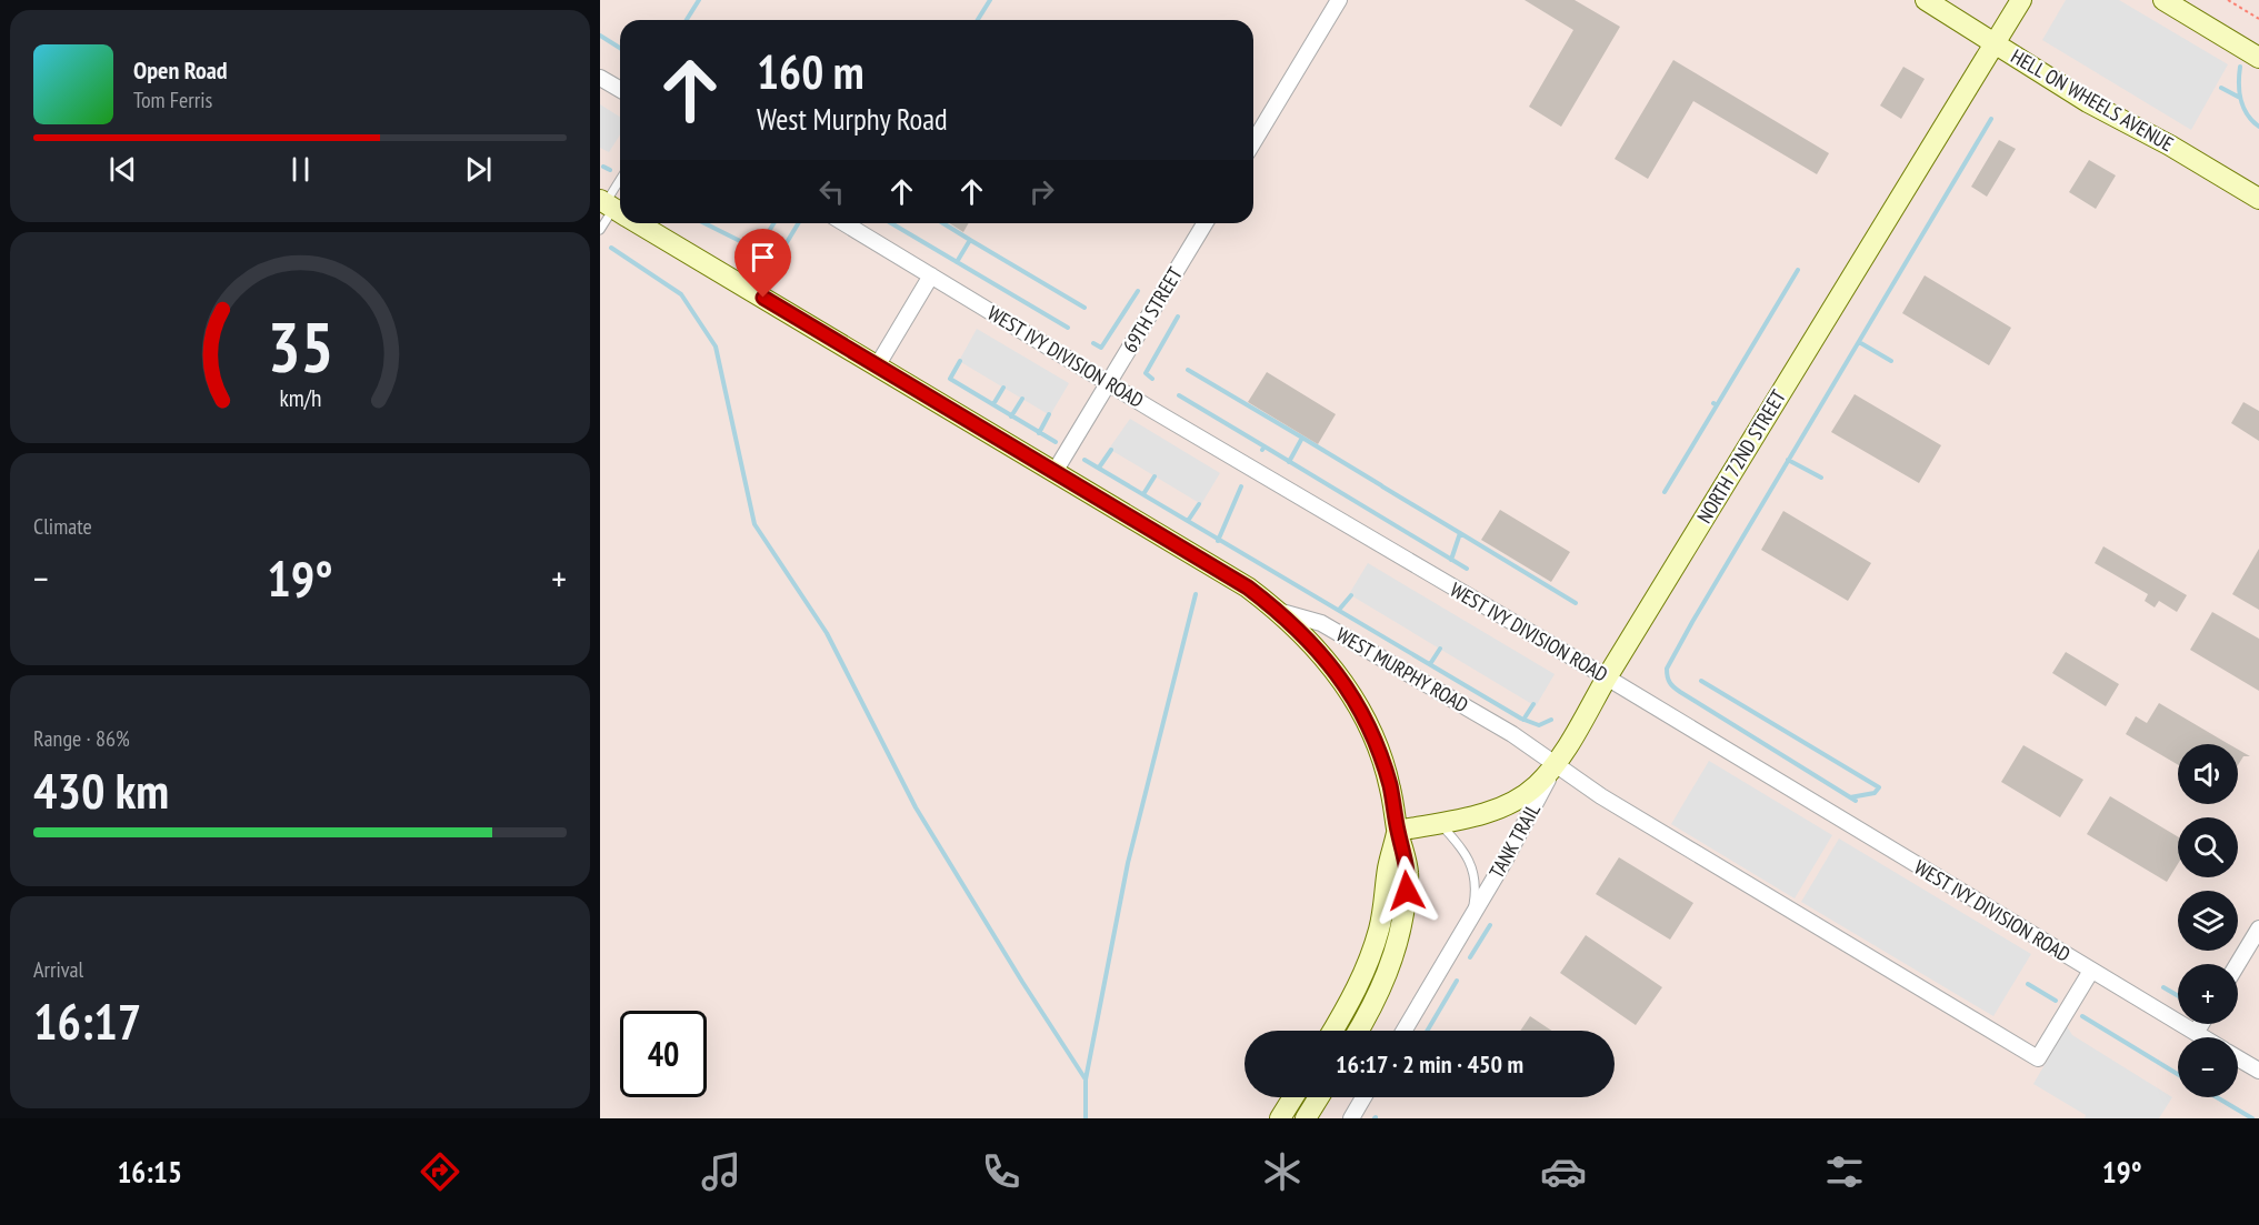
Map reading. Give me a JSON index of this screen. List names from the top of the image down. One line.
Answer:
{"streets":{"street":["HELL ON WHEELS AVENUE","69TH STREET","WEST IVY DIVISION ROAD","NORTH 72ND STREET","WEST MURPHY ROAD","TANK TRAIL"]},"crossings":[["HELL ON WHEELS AVENUE","NORTH 72ND STREET"],["69TH STREET","WEST IVY DIVISION ROAD"],["69TH STREET","WEST MURPHY ROAD"],["WEST IVY DIVISION ROAD","NORTH 72ND STREET"],["WEST IVY DIVISION ROAD","WEST MURPHY ROAD"],["NORTH 72ND STREET","WEST MURPHY ROAD"],["NORTH 72ND STREET","TANK TRAIL"],["WEST MURPHY ROAD","TANK TRAIL"]],"page":{"turn":["160 m","West Murphy Road"],"song":["Open Road","Tom Ferris"],"tile":["Climate",["Range · 86%","430 km"],["Arrival","16:17"]],"heat":["−","19°","+"],"map_buttons":["+","−"],"limit":"40","trip":"16:17 · 2 min · 450 m","tabs":["16:15","19°"],"gauge":["35","km/h"]}}
